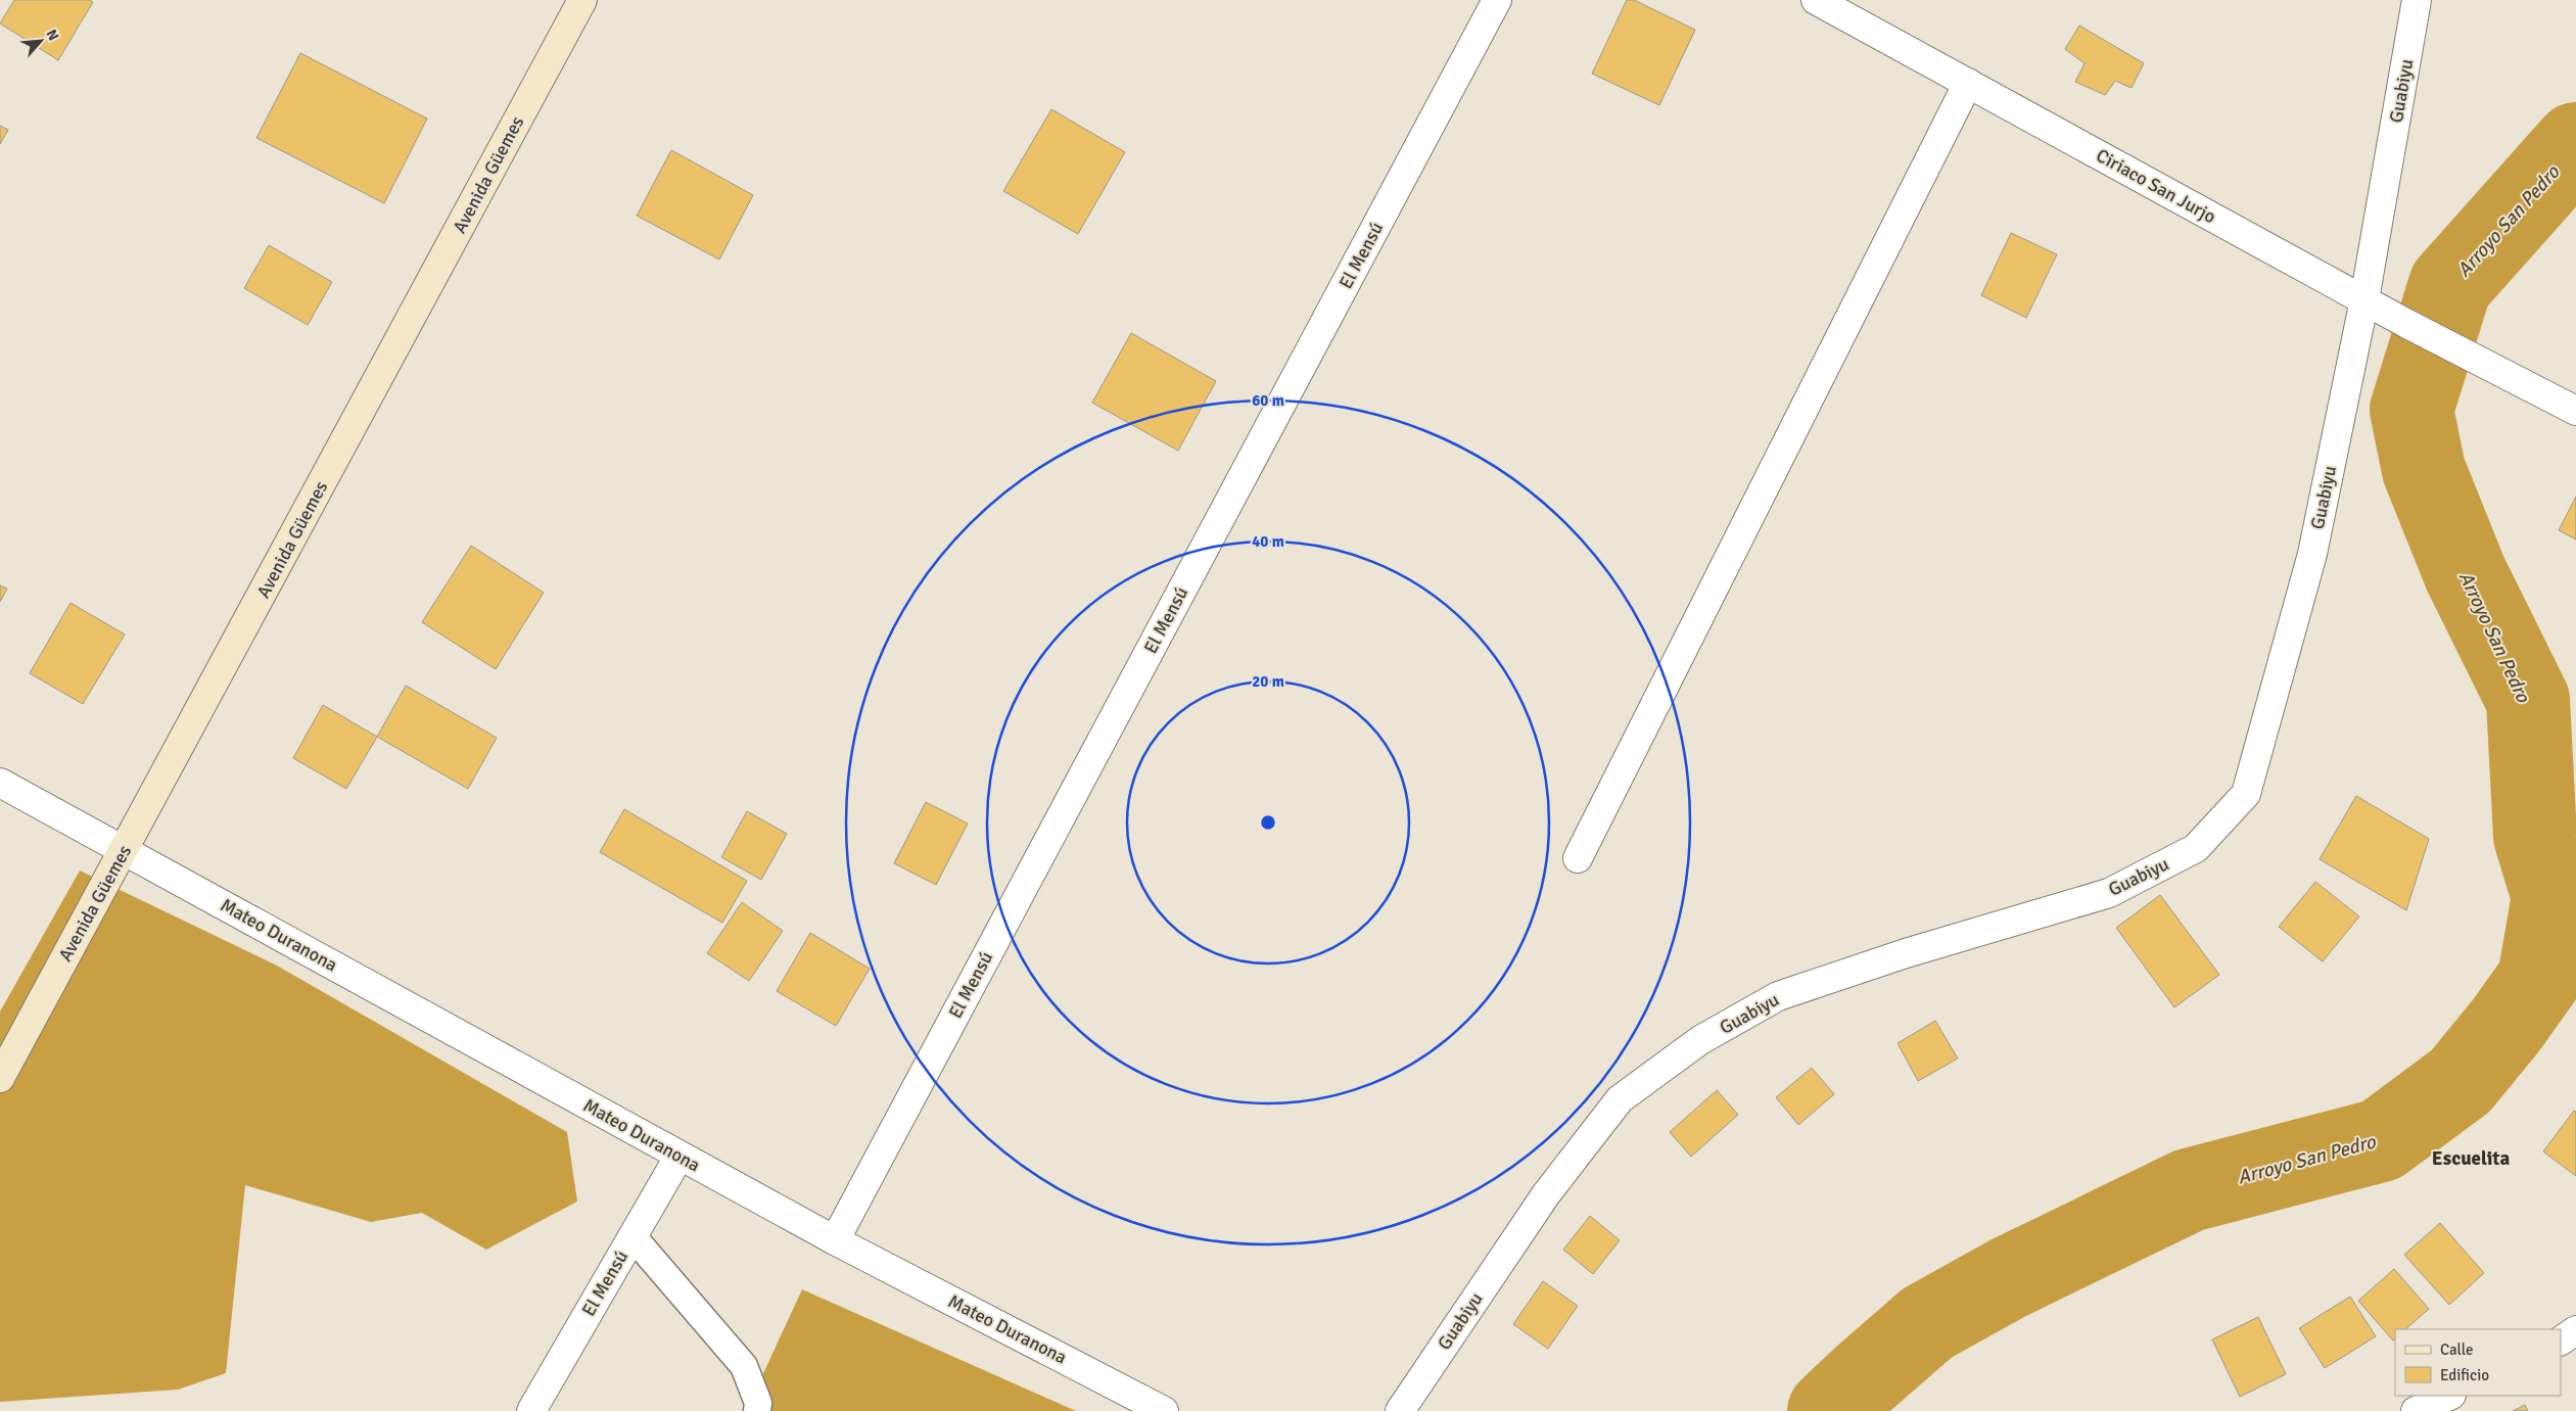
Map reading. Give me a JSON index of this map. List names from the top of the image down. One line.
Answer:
{"streets":{"main road":["Avenida Güemes"],"street":["Guabiyu","Ciriaco San Jurjo","El Mensú","Mateo Duranona"]},"crossings":[["Guabiyu","Ciriaco San Jurjo"],["Avenida Güemes","Mateo Duranona"],["El Mensú","Mateo Duranona"]],"districts":["Escuelita"],"water":["Arroyo San Pedro"],"legend":["Calle","Edificio"],"north":"top right","rings":["60 m","40 m","20 m"]}
